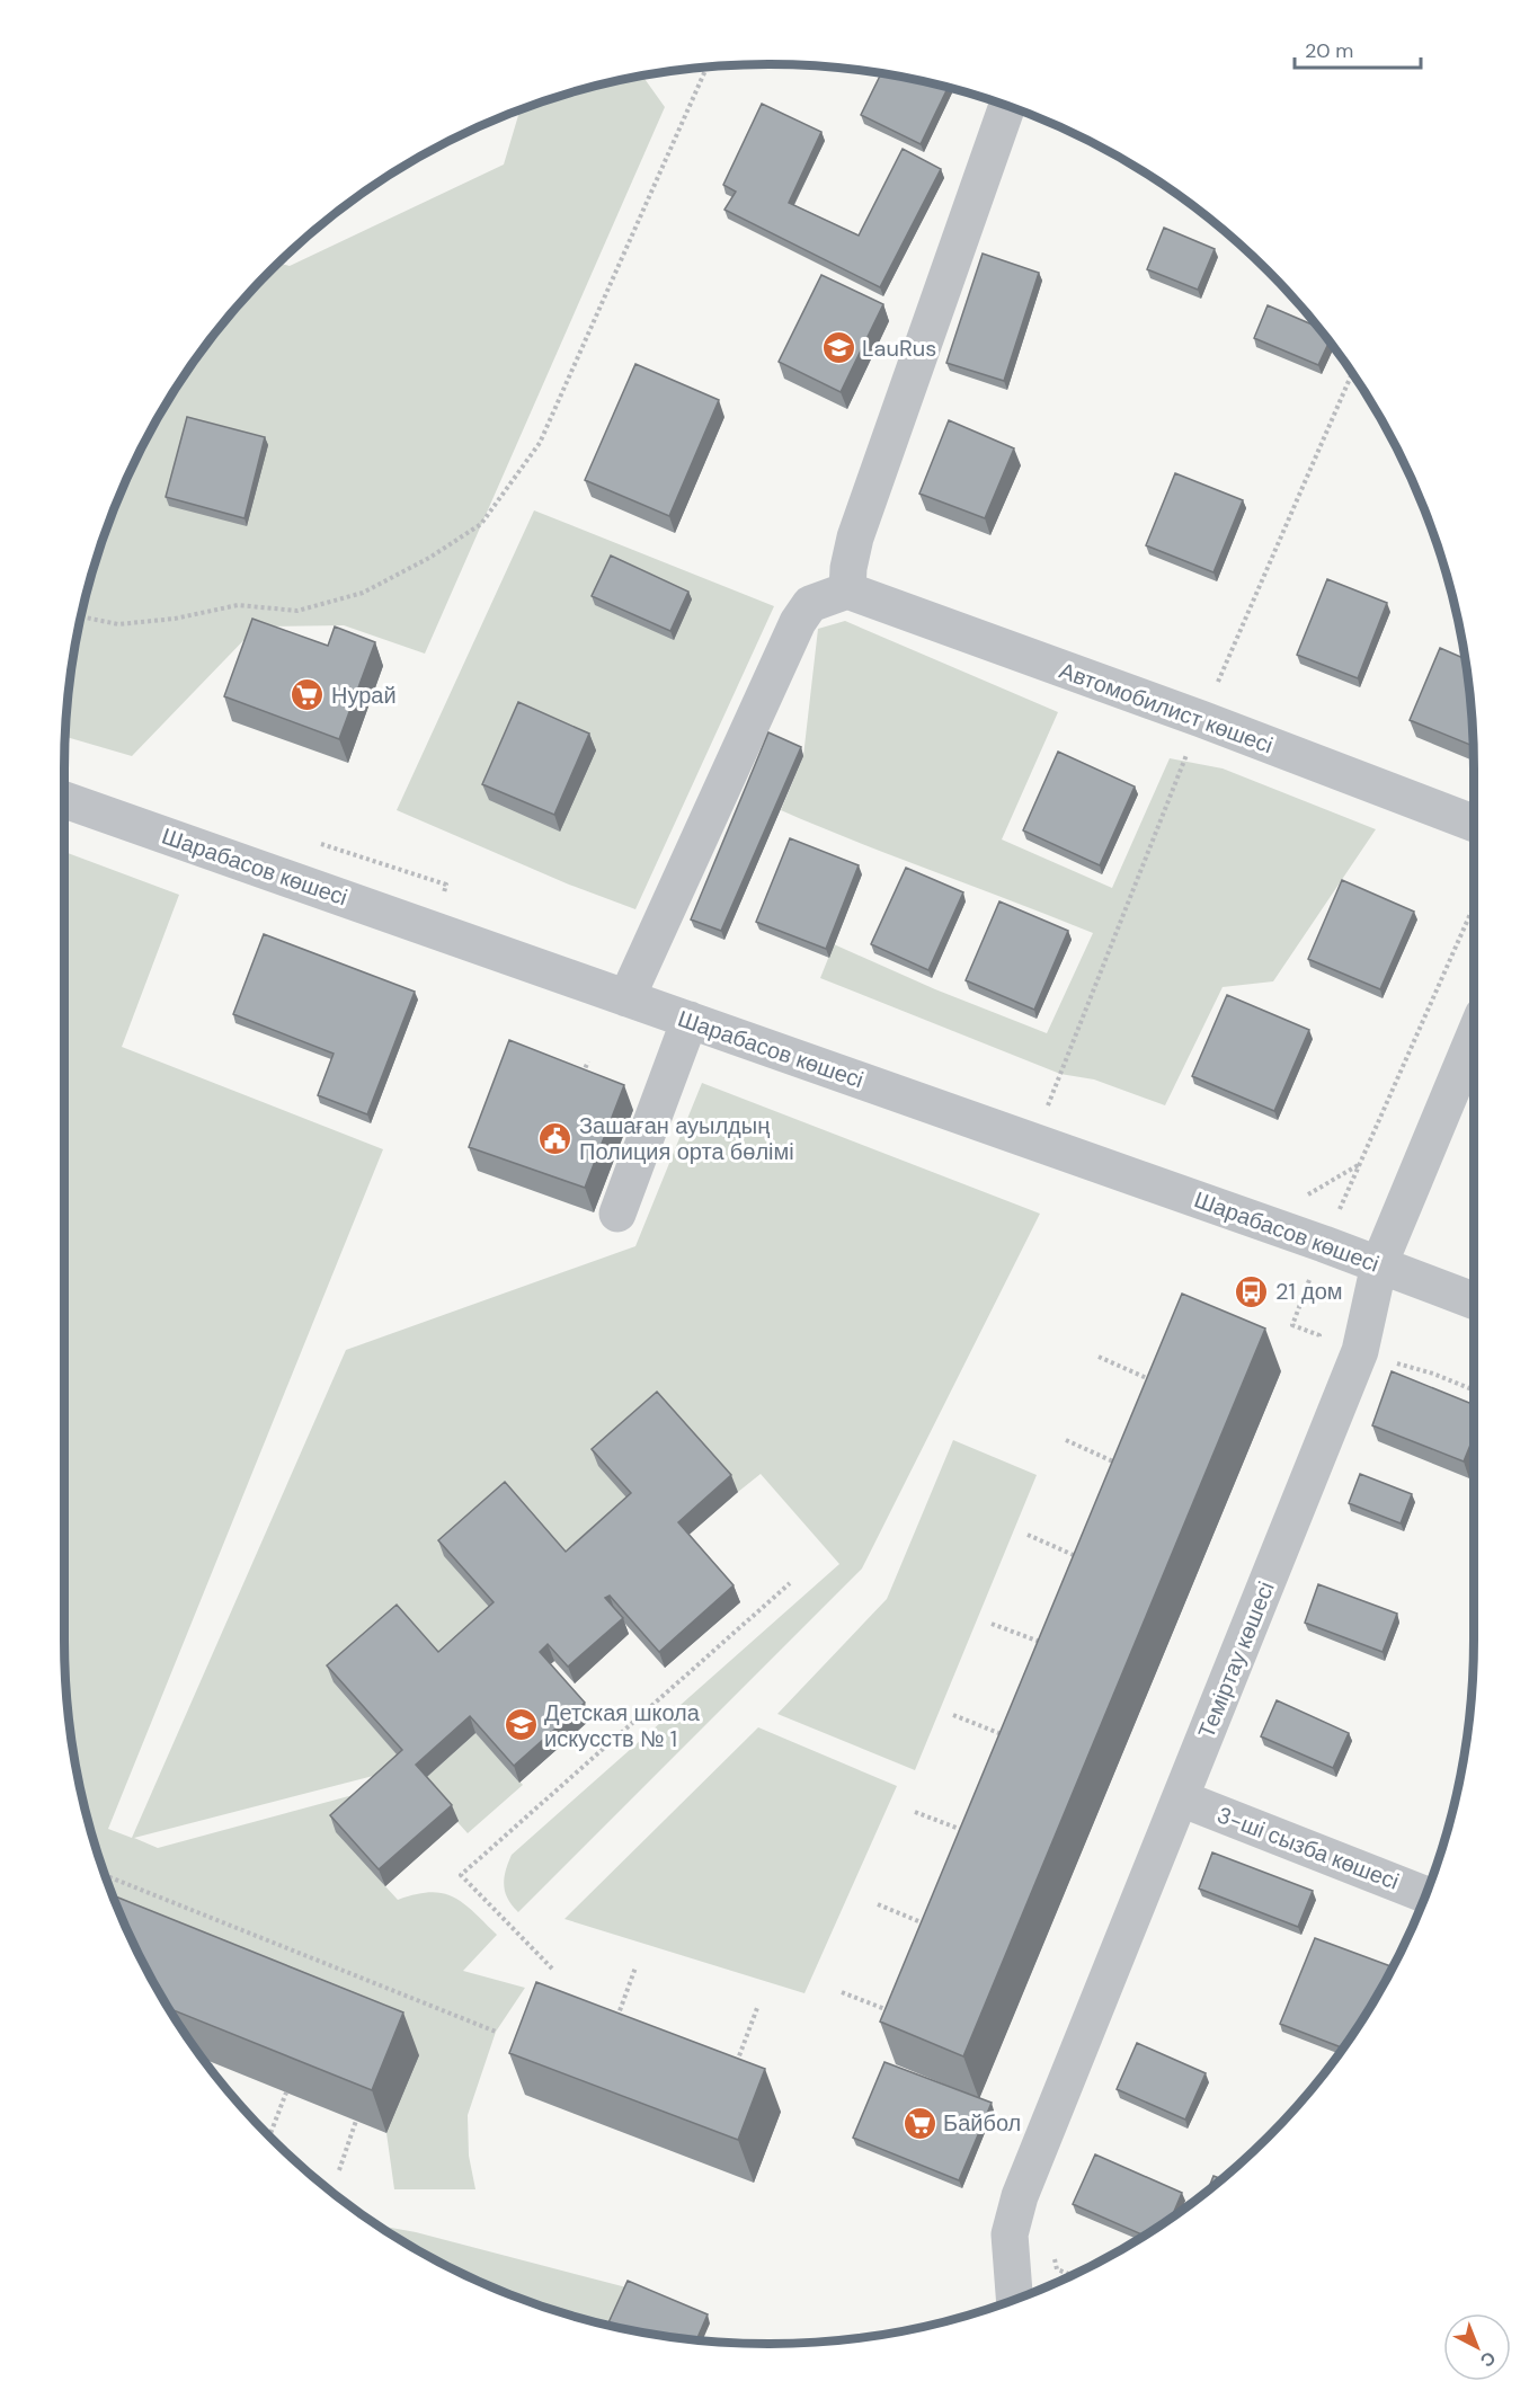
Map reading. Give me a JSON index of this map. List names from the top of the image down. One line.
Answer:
{"streets":{"street":["Автомобилист көшесі","Шарабасов көшесі","Теміртау көшесі","3-ші сызба көшесі"]},"crossings":[["Шарабасов көшесі","Теміртау көшесі"],["Теміртау көшесі","3-ші сызба көшесі"]],"places":{"school or university":["LauRus","Детская школа искусств № 1"],"supermarket":["Нурай","Байбол"],"public building":["Зашаған ауылдың Полиция орта бөлімі"],"bus stop":["21 дом"]},"scale_bar":"20 m","north":"bottom right"}
